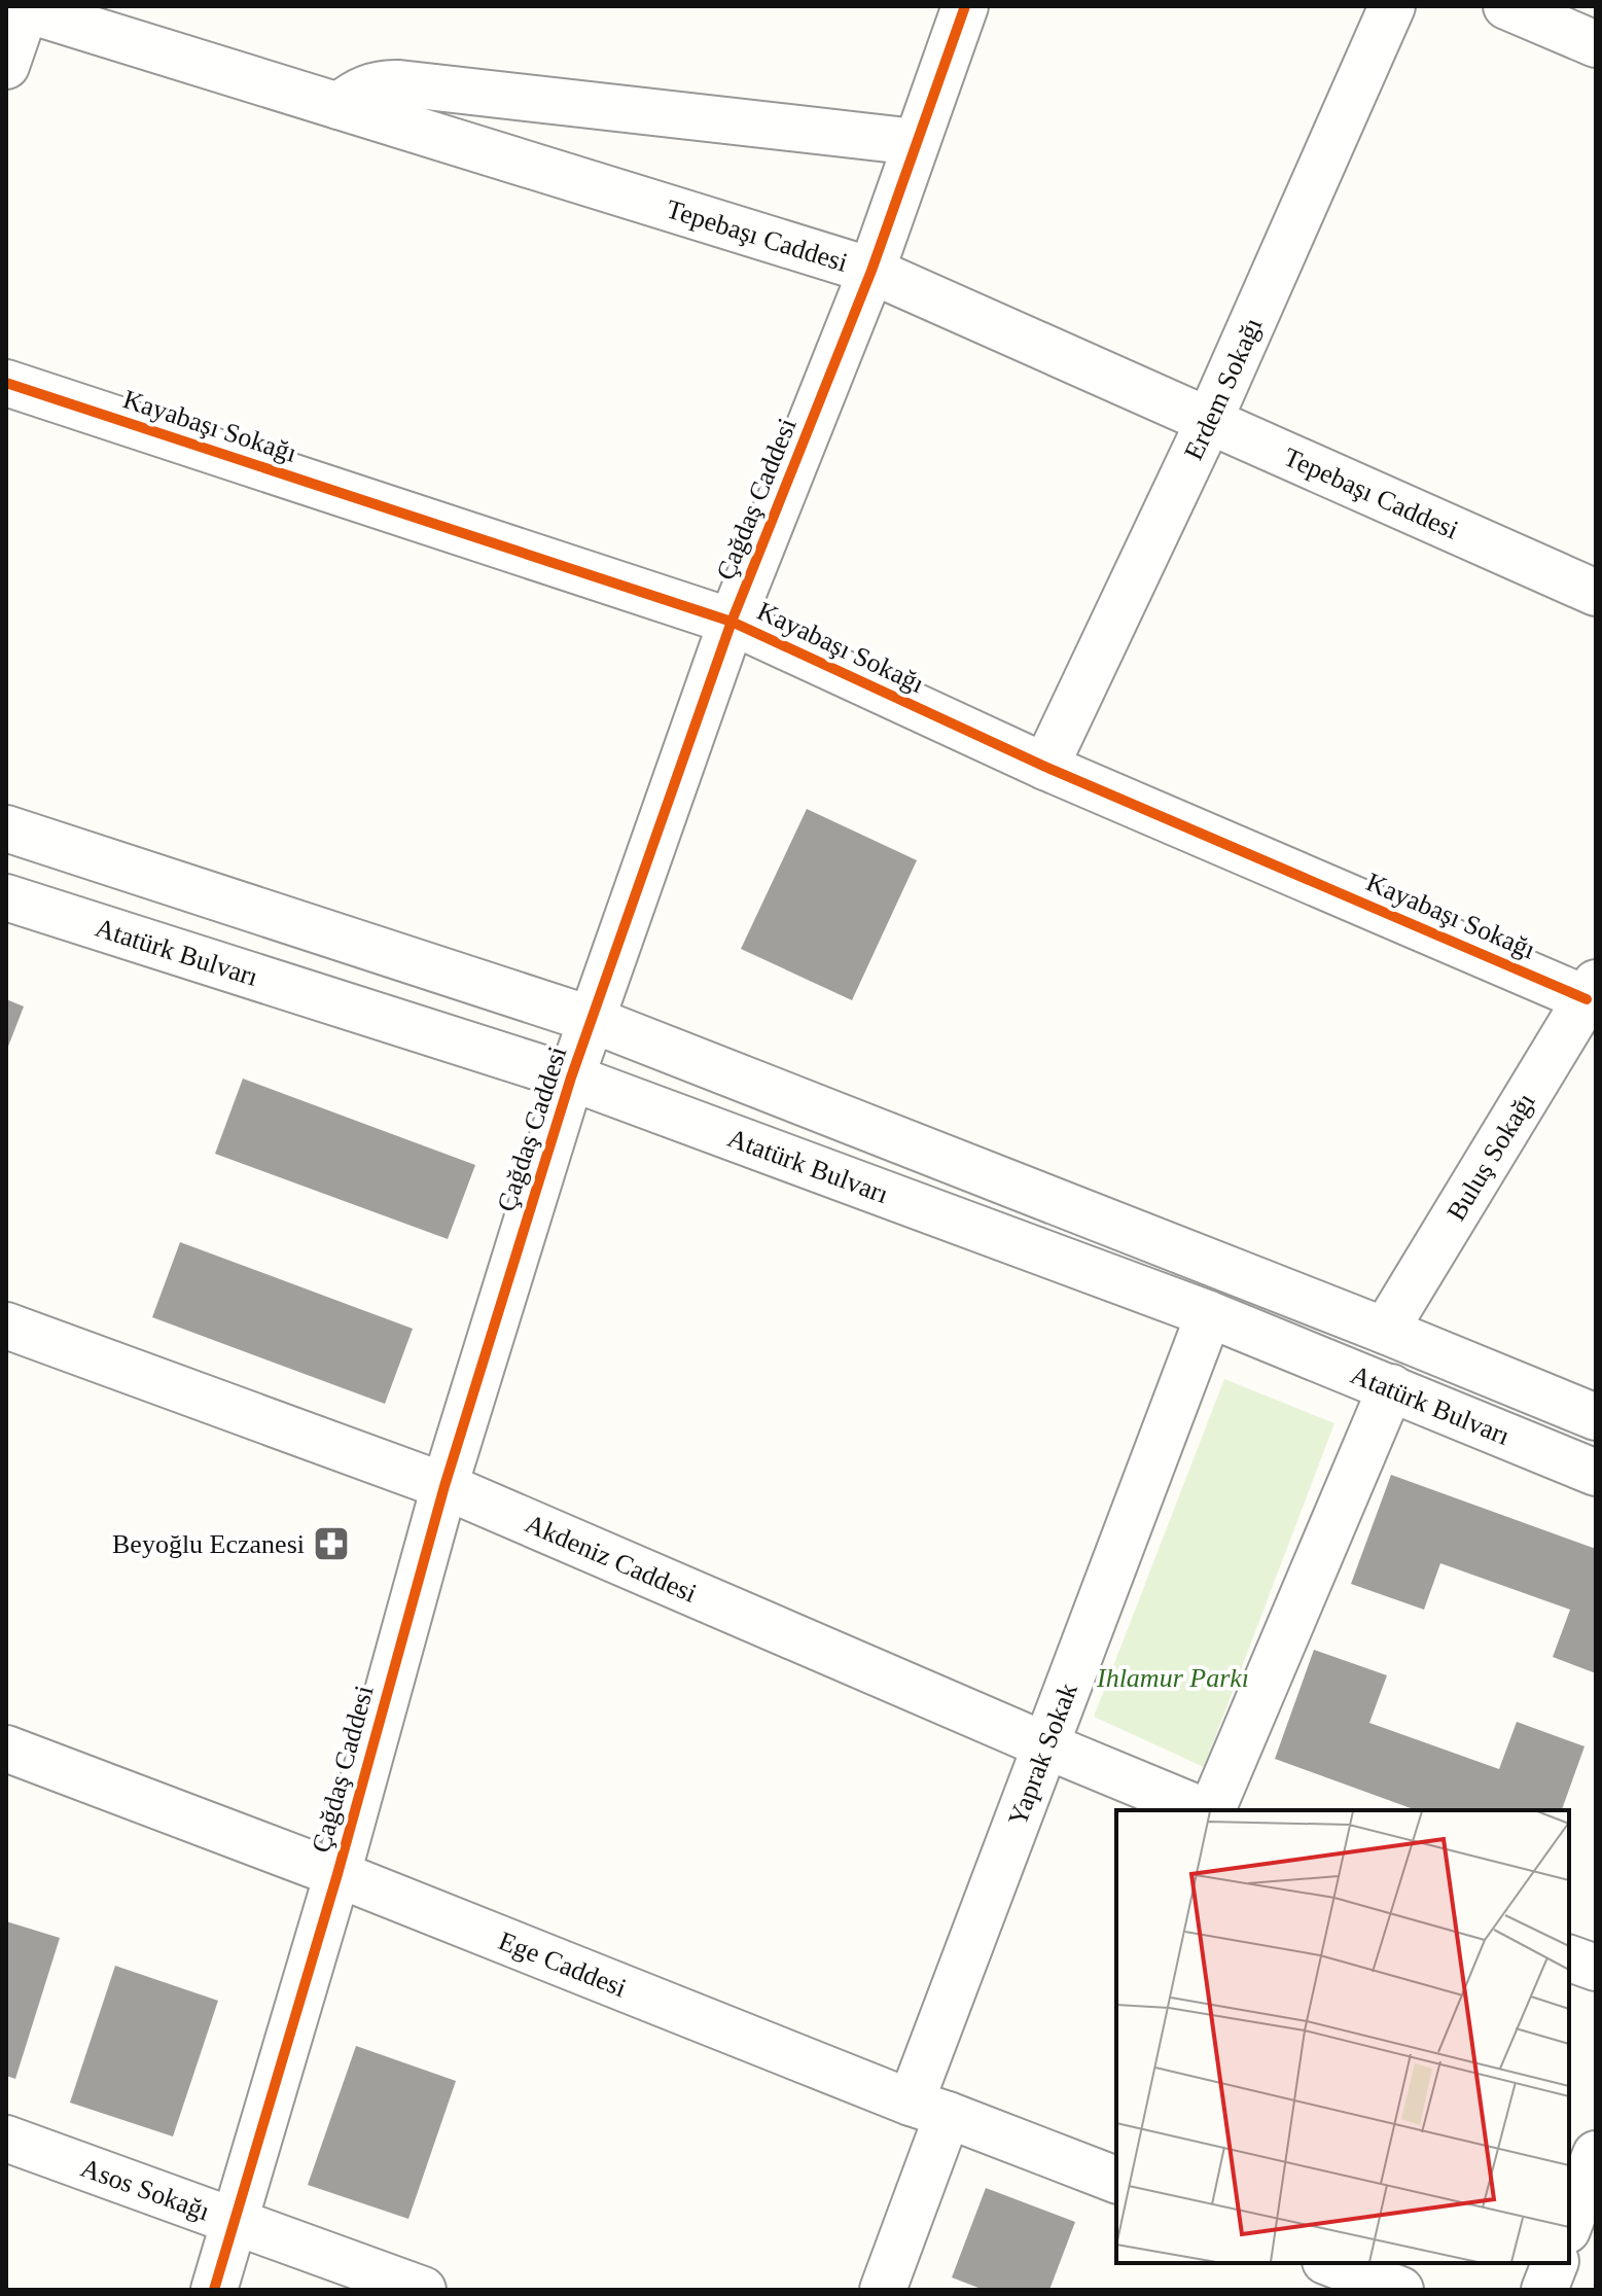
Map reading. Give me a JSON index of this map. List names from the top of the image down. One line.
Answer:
{"streets":{"street":["Tepebaşı Caddesi","Erdem Sokağı","Kayabaşı Sokağı","Çağdaş Caddesi","Atatürk Bulvarı","Buluş Sokağı","Akdeniz Caddesi","Yaprak Sokak","Ege Caddesi","Asos Sokağı"]},"crossings":[["Tepebaşı Caddesi","Erdem Sokağı"],["Tepebaşı Caddesi","Çağdaş Caddesi"],["Erdem Sokağı","Kayabaşı Sokağı"],["Kayabaşı Sokağı","Çağdaş Caddesi"],["Kayabaşı Sokağı","Buluş Sokağı"],["Çağdaş Caddesi","Atatürk Bulvarı"],["Çağdaş Caddesi","Akdeniz Caddesi"],["Çağdaş Caddesi","Ege Caddesi"],["Çağdaş Caddesi","Asos Sokağı"],["Atatürk Bulvarı","Yaprak Sokak"],["Akdeniz Caddesi","Yaprak Sokak"],["Yaprak Sokak","Ege Caddesi"]],"parks":["Ihlamur Parkı"],"places":{"pharmacy":["Beyoğlu Eczanesi"]}}
